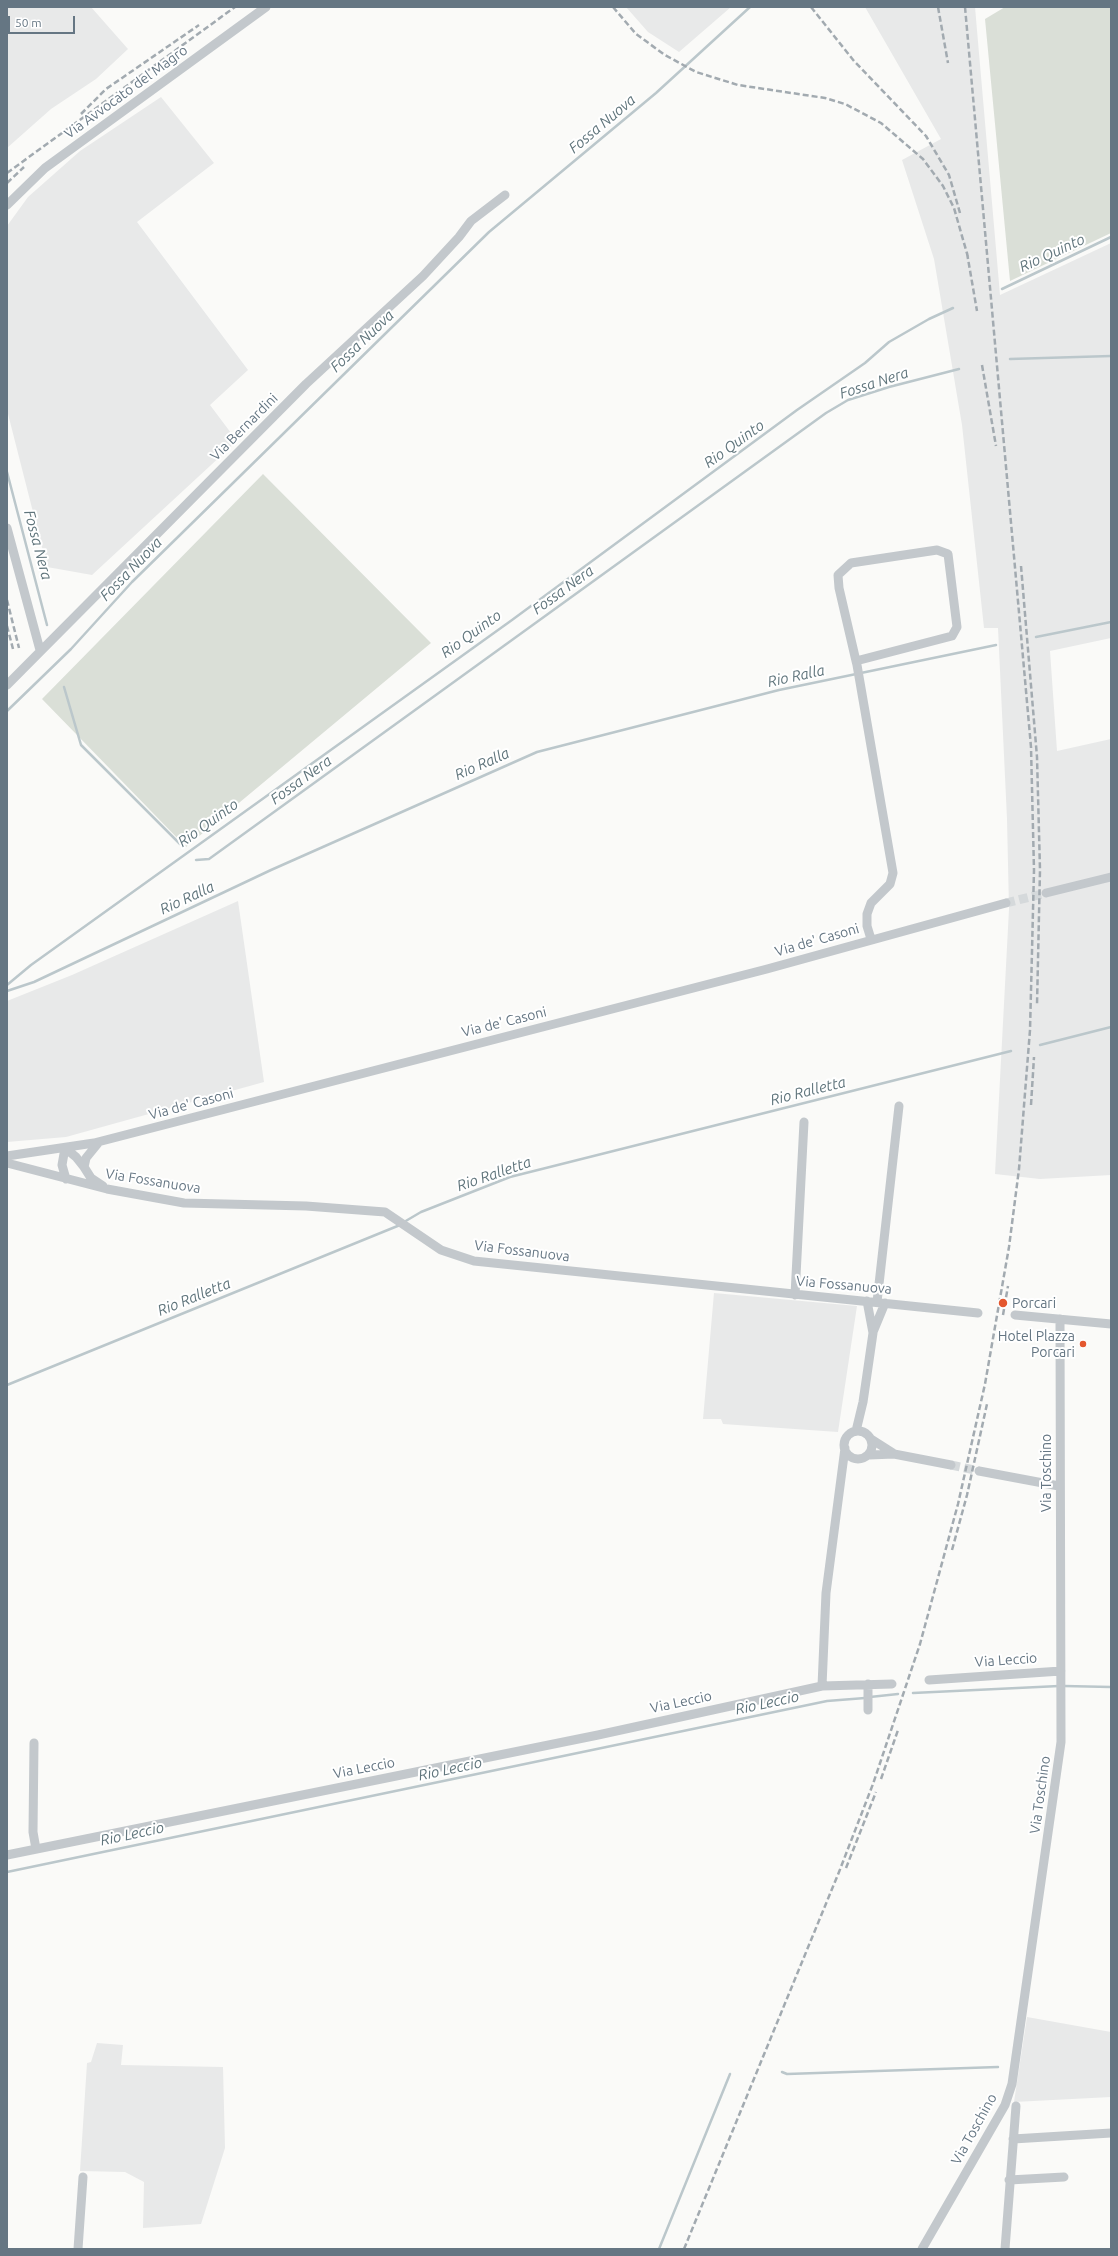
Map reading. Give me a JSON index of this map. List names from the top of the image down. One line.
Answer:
{"streets":{"street":["Via Avvocato del Magro","Via Bernardini","Via de' Casoni","Via Fossanuova","Via Toschino","Via Leccio"]},"crossings":[["Via Toschino","Via Leccio"]],"water":["Fossa Nuova","Rio Quinto","Fossa Nera","Rio Ralla","Rio Ralletta","Rio Leccio"],"places":["Porcari","Hotel Plazza Porcari"],"scale_bar":"50 m"}
